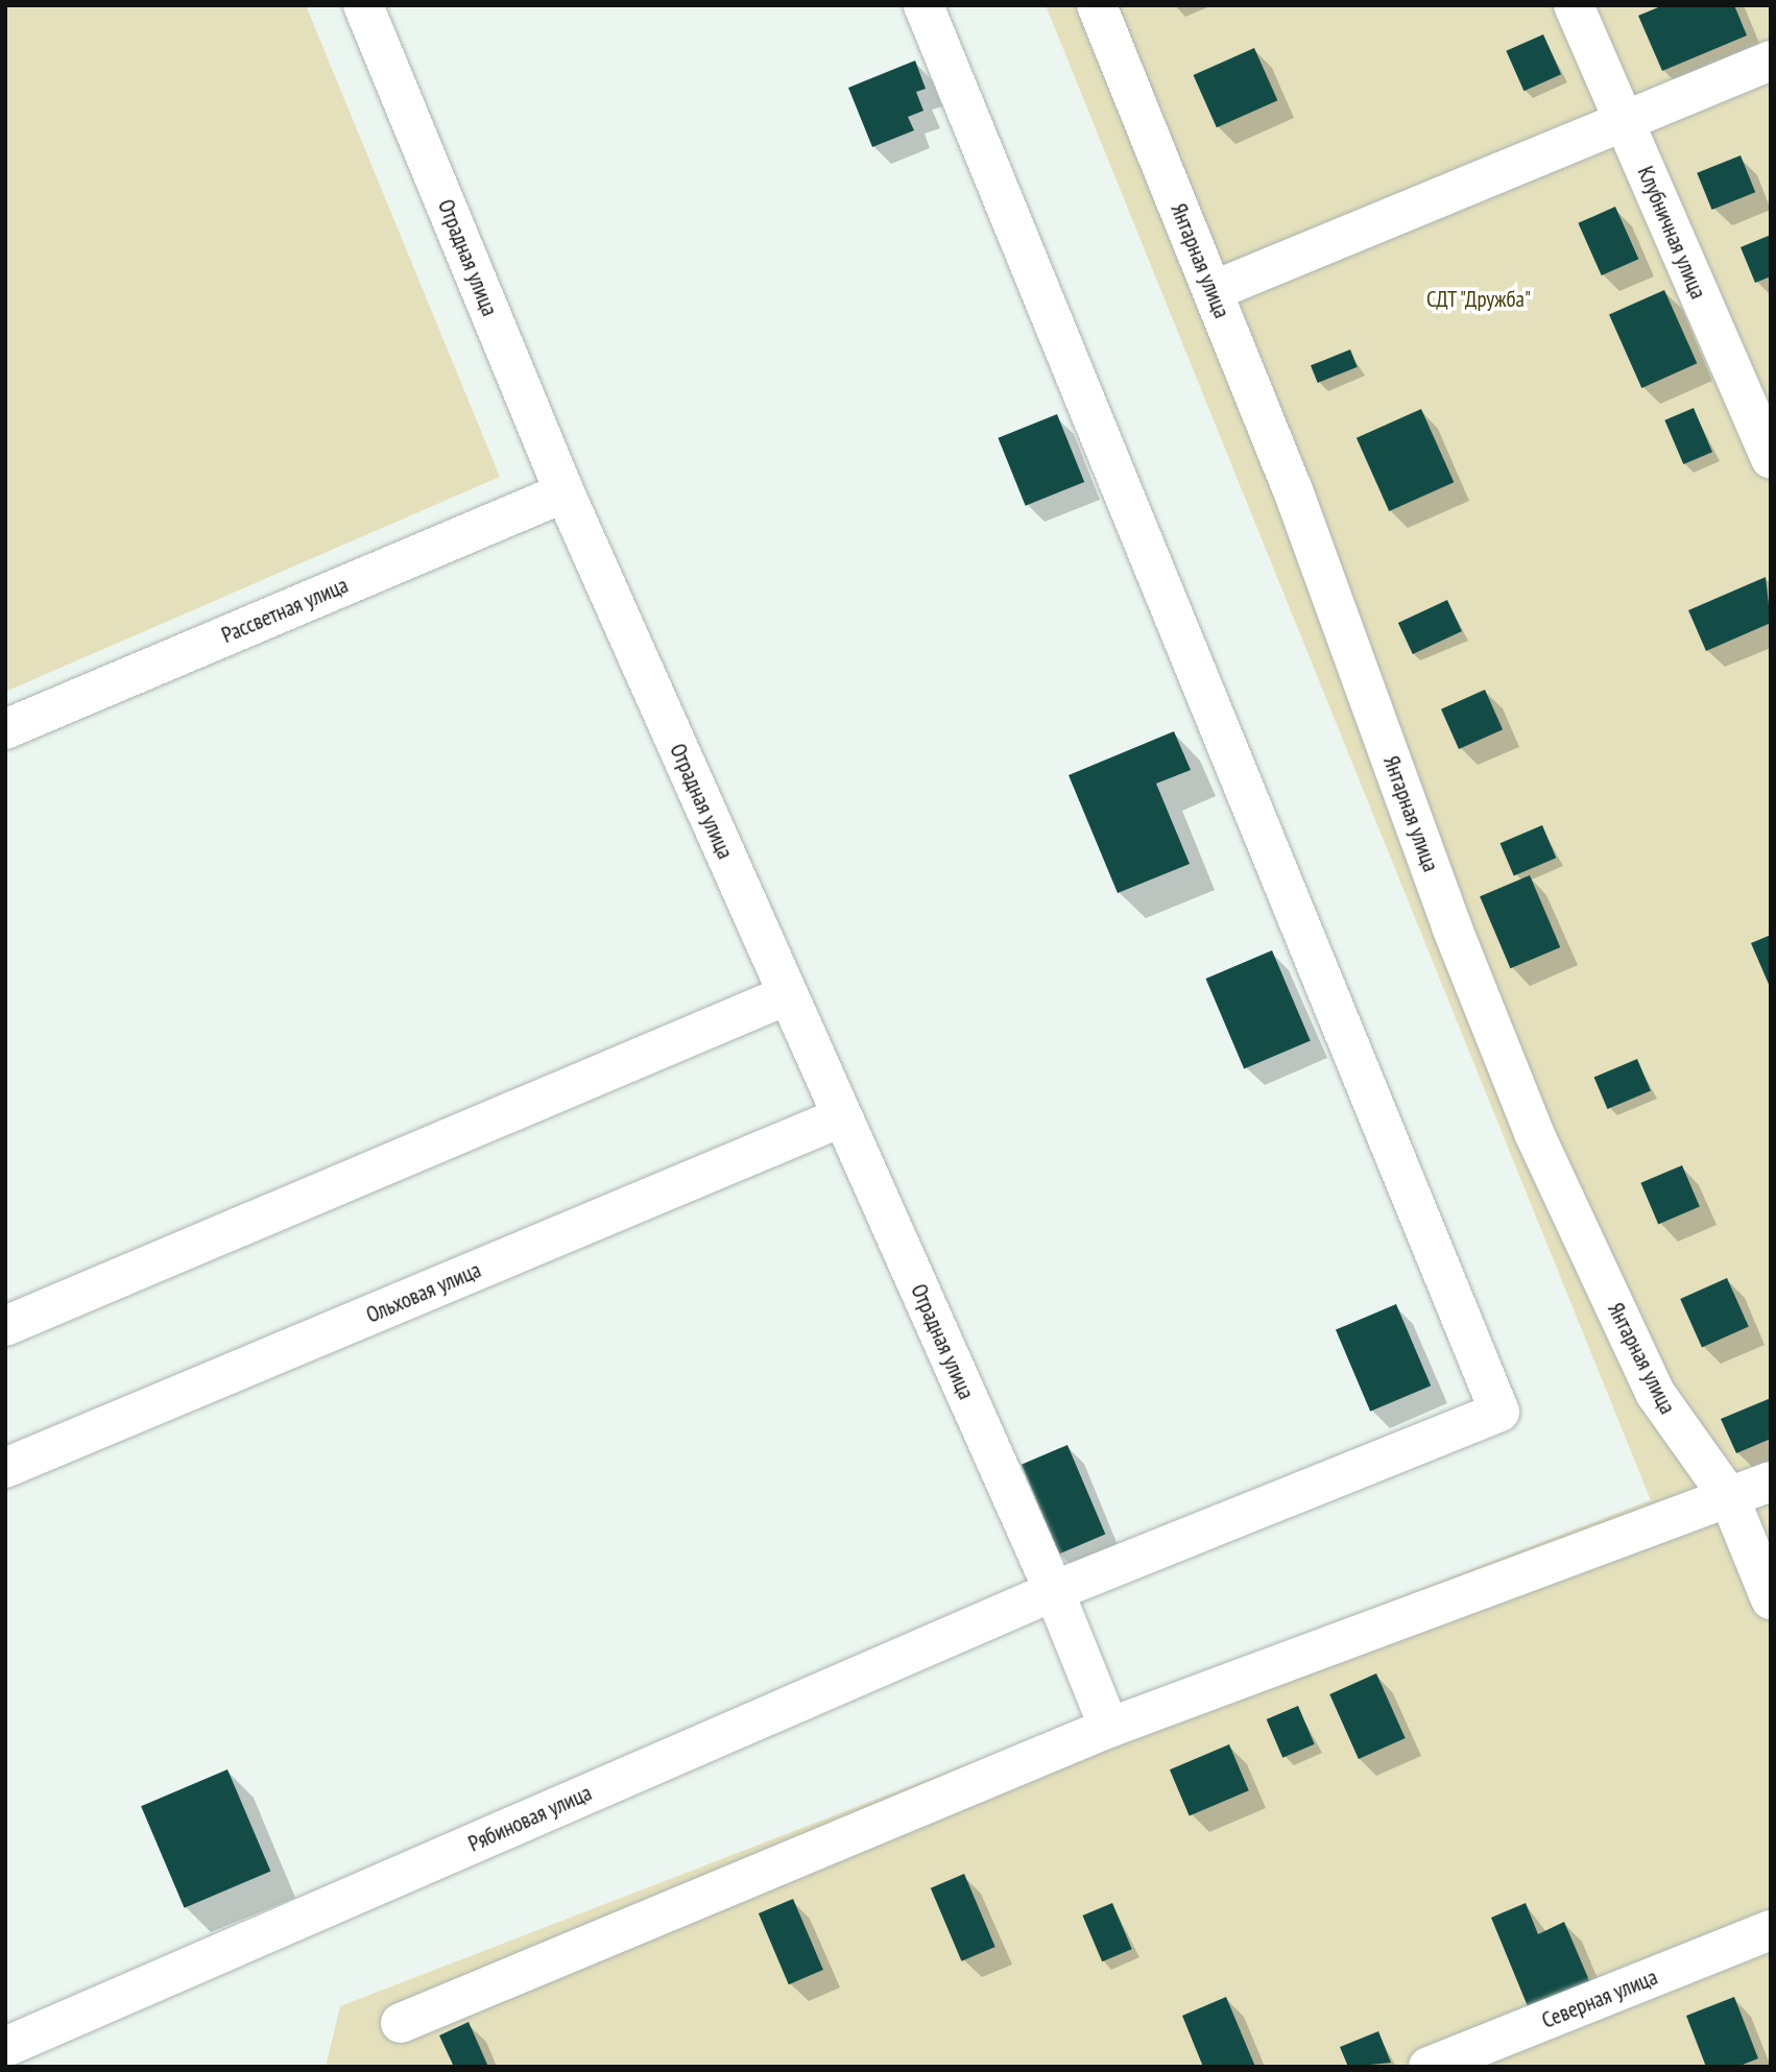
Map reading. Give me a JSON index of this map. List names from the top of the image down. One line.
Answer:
{"streets":{"street":["Клубничная улица","Отрадная улица","Янтарная улица","Рассветная улица","Ольховая улица","Рябиновая улица","Северная улица"]},"crossings":[["Отрадная улица","Рассветная улица"],["Отрадная улица","Ольховая улица"],["Отрадная улица","Рябиновая улица"]],"parks":["СДТ \"Дружба\""]}
